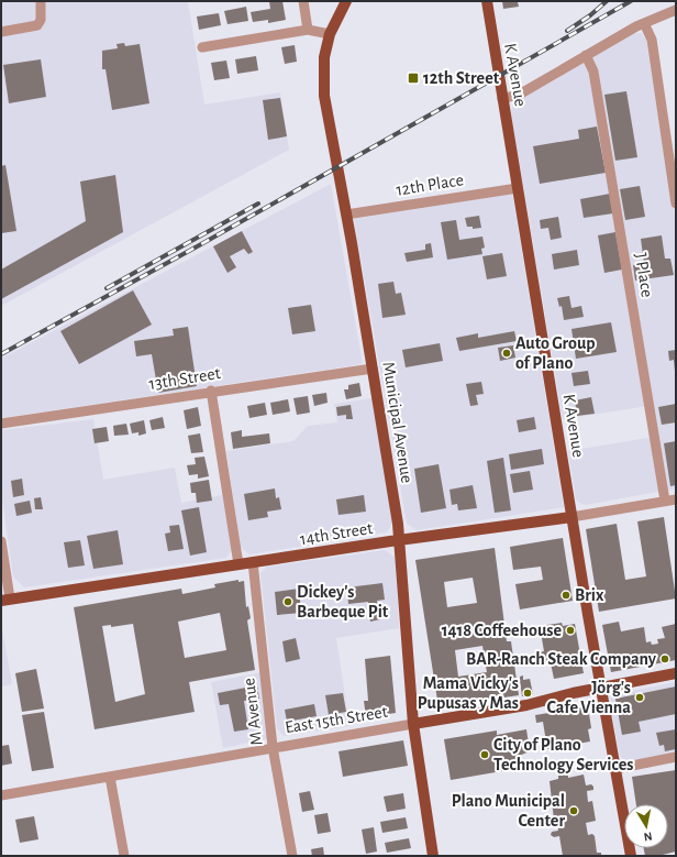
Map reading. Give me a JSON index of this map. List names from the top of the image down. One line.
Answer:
{"streets":{"main road":["K Avenue","Municipal Avenue","14th Street","East 15th Street"],"street":["12th Place","J Place","13th Street","M Avenue"]},"crossings":[["K Avenue","12th Place"],["K Avenue","14th Street"],["K Avenue","East 15th Street"],["12th Place","Municipal Avenue"],["J Place","14th Street"],["13th Street","Municipal Avenue"],["Municipal Avenue","14th Street"],["Municipal Avenue","East 15th Street"],["14th Street","M Avenue"],["M Avenue","East 15th Street"]],"places":{"transit":["12th Street"],"other":["Auto Group of Plano","Brix","Dickey's Barbeque Pit","1418 Coffeehouse","BAR-Ranch Steak Company","Mama Vicky's Pupusas y Mas","Jörg's Cafe Vienna","City of Plano Technology Services","Plano Municipal Center"]},"north":"bottom"}
